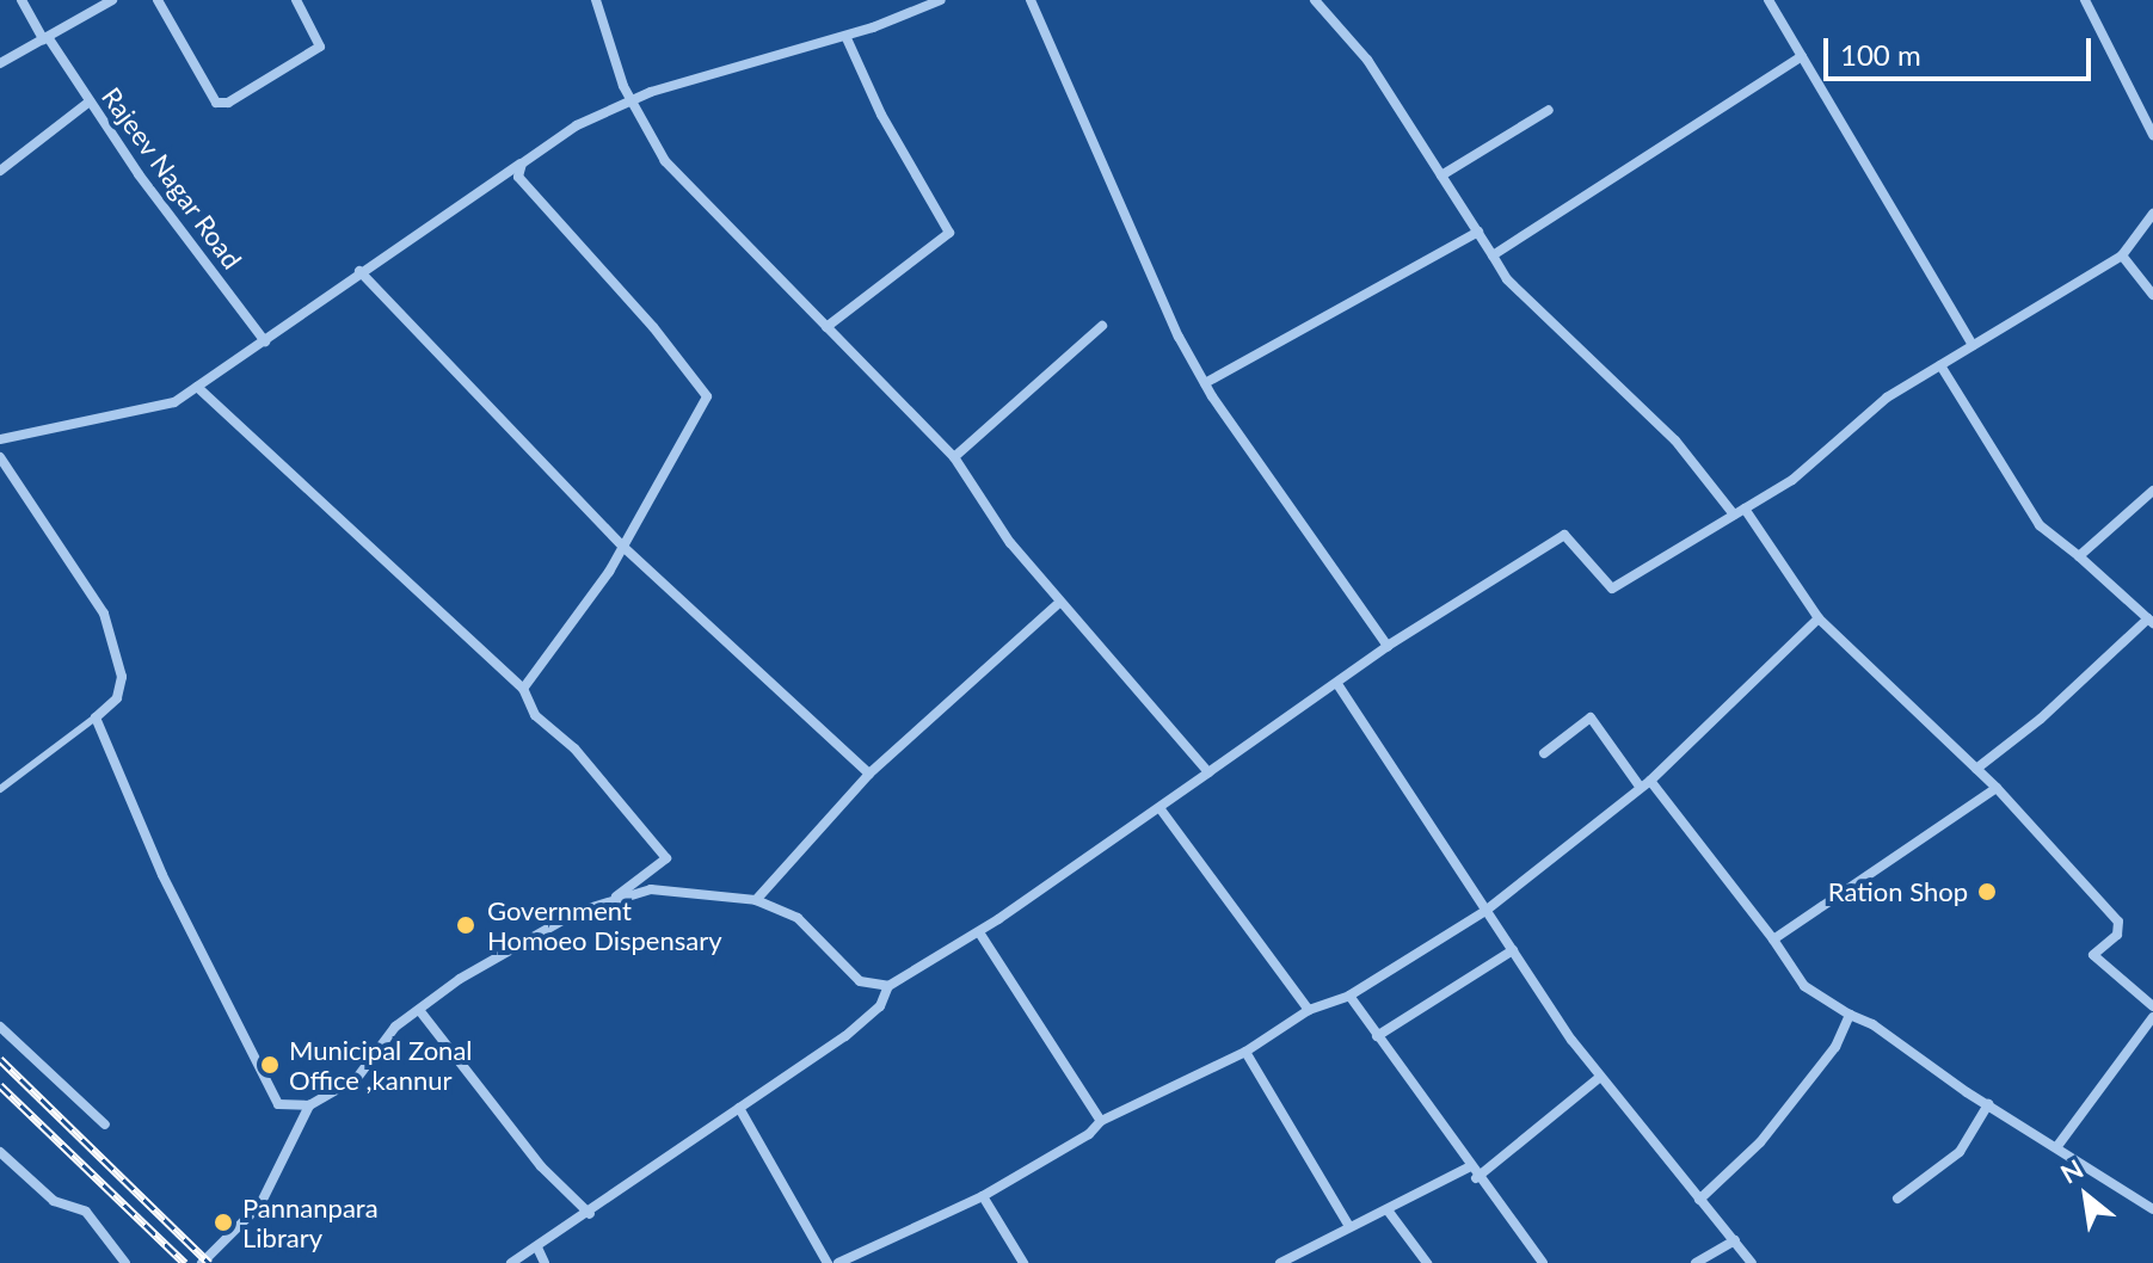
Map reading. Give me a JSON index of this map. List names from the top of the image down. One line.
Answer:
{"streets":{"street":["Rajeev Nagar Road"]},"places":["Ration Shop","Government Homoeo Dispensary","Municipal Zonal Office ,kannur","Pannanpara Library"],"scale_bar":"100 m","north":"top left"}
